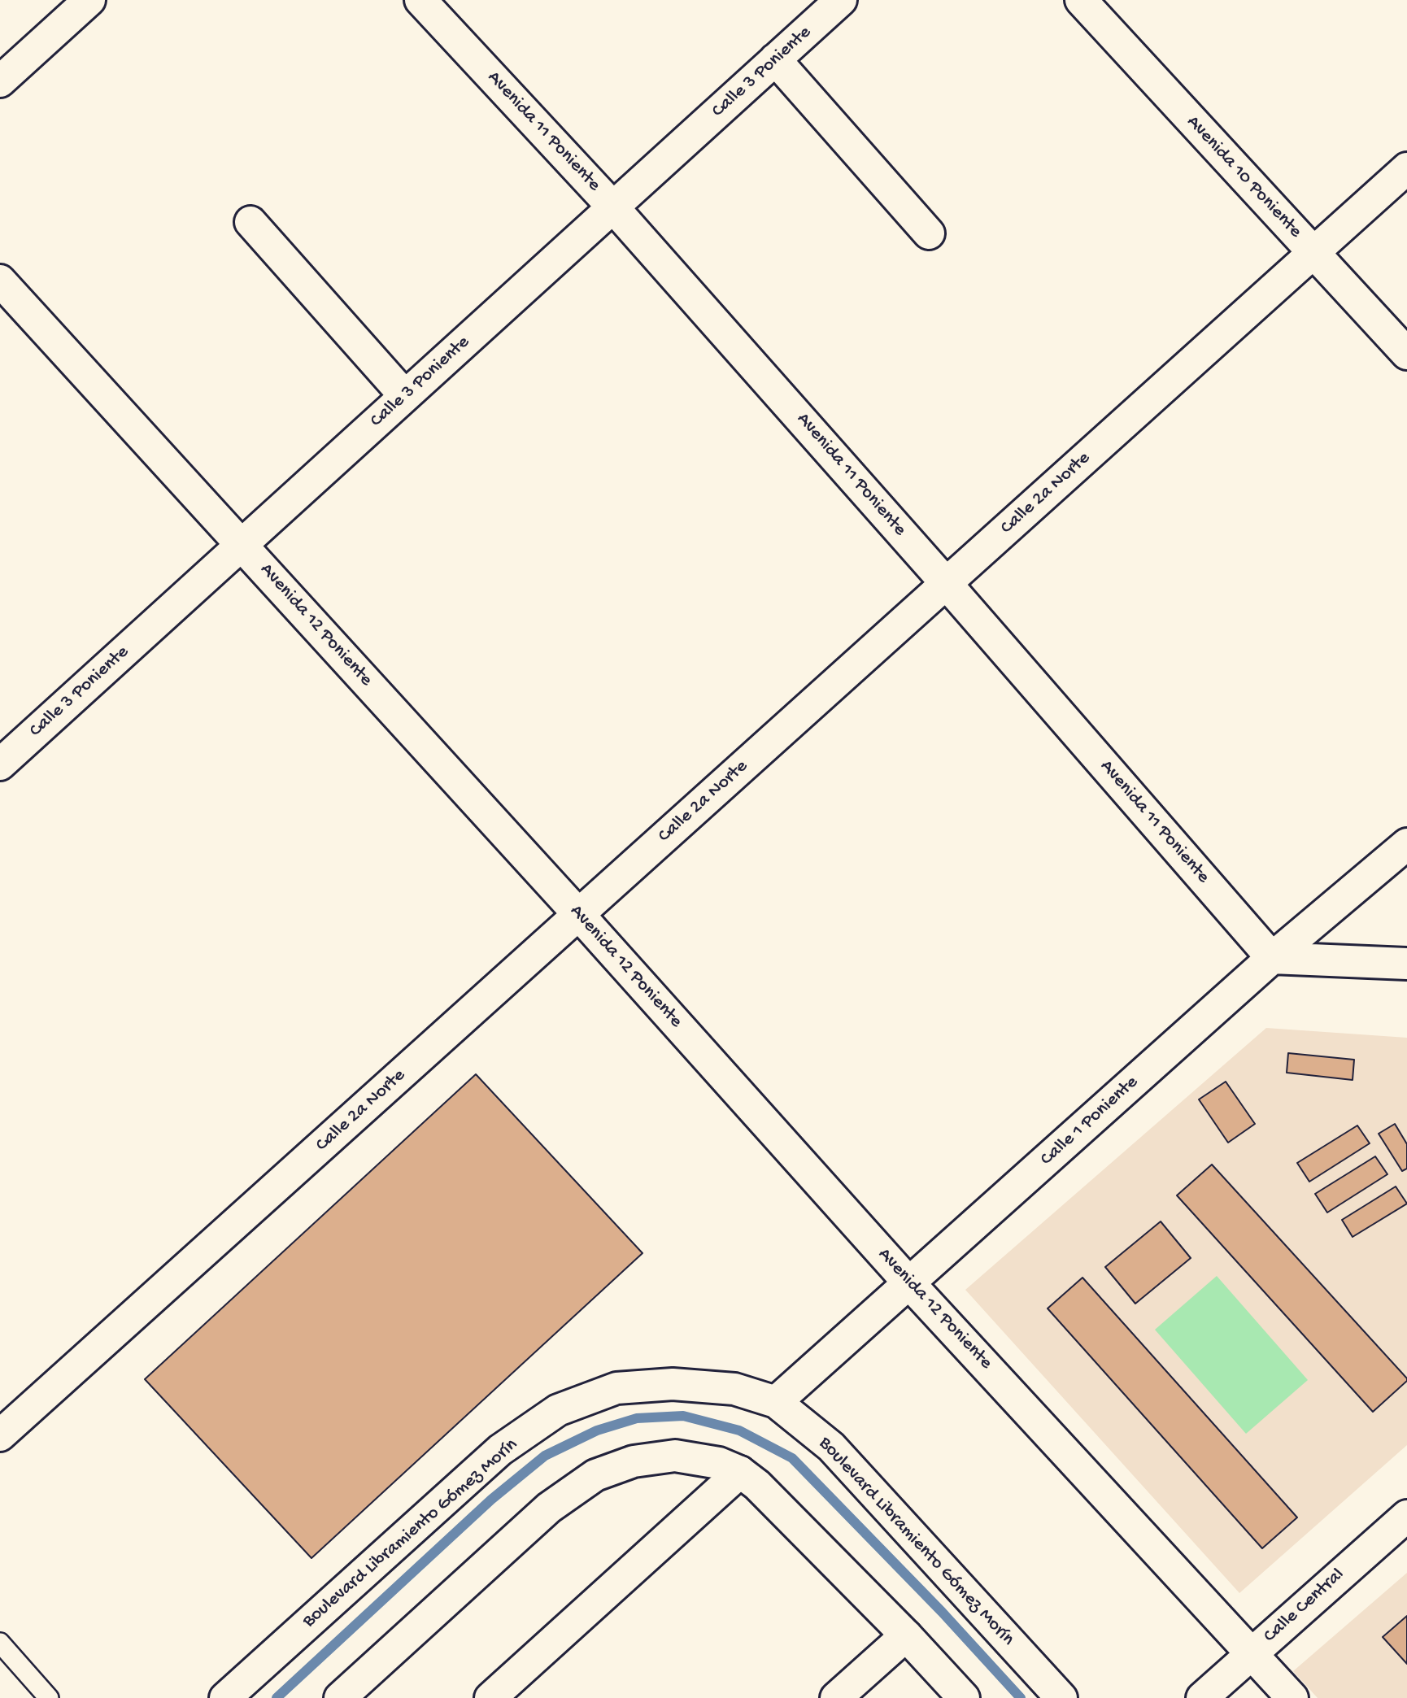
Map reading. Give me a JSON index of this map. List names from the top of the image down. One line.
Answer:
{"streets":{"street":["Calle 3 Poniente","Avenida 11 Poniente","Avenida 10 Poniente","Calle 2a Norte","Avenida 12 Poniente","Calle 1 Poniente","Boulevard Libramiento Gómez Morín","Calle Central"]},"crossings":[["Calle 3 Poniente","Avenida 11 Poniente"],["Calle 3 Poniente","Avenida 12 Poniente"],["Avenida 11 Poniente","Calle 2a Norte"],["Avenida 11 Poniente","Calle 1 Poniente"],["Avenida 10 Poniente","Calle 2a Norte"],["Calle 2a Norte","Avenida 12 Poniente"],["Avenida 12 Poniente","Calle 1 Poniente"],["Avenida 12 Poniente","Calle Central"],["Calle 1 Poniente","Boulevard Libramiento Gómez Morín"]]}
